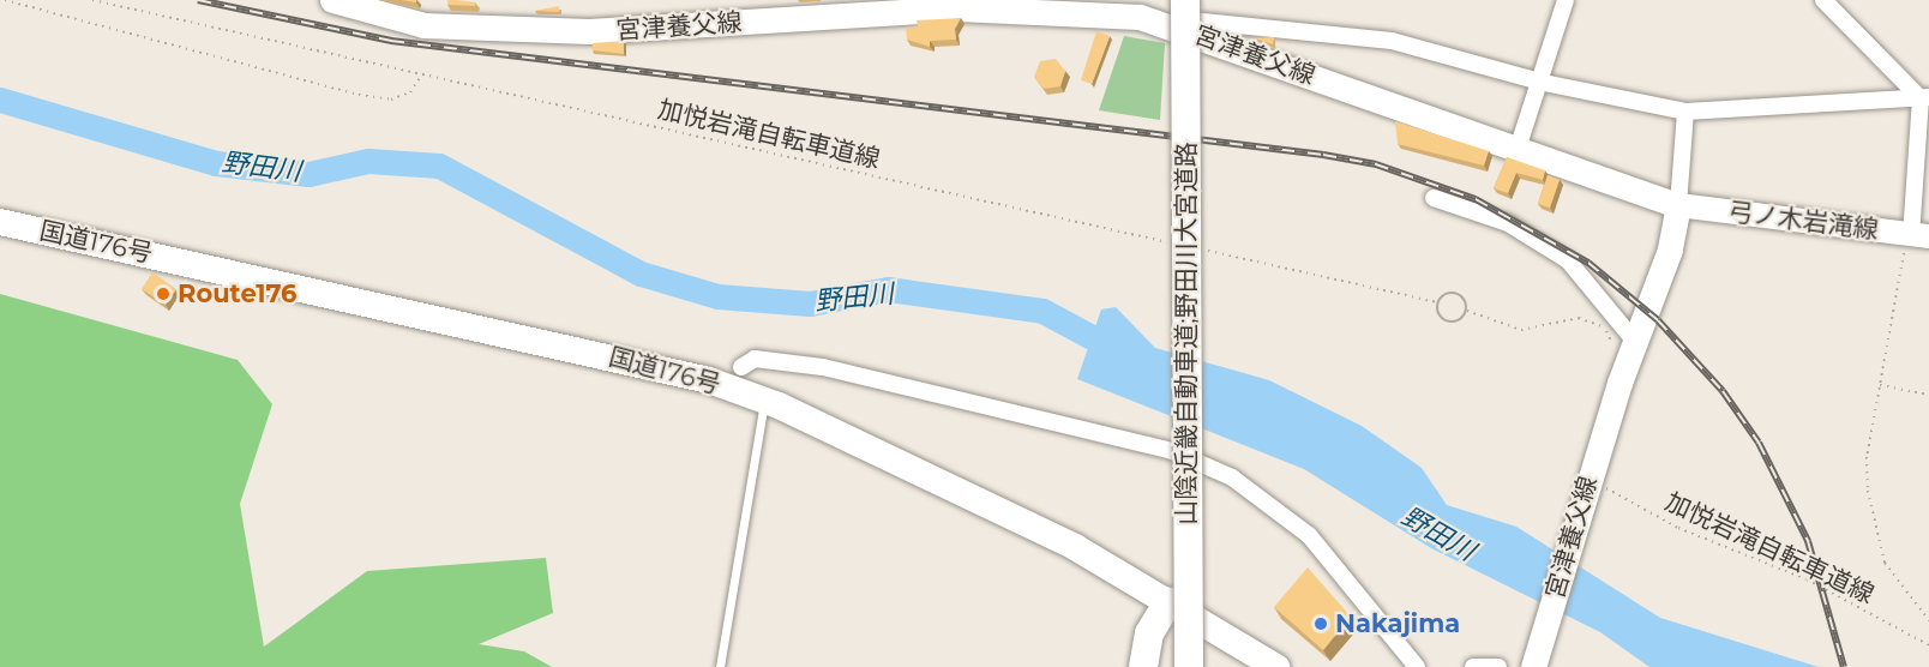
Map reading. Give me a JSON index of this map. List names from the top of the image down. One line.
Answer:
{"streets":{"highway":["国道176号","山陰近畿自動車道;野田川大宮道路"],"main road":["宮津養父線","弓ノ木岩滝線"],"path":["加悦岩滝自転車道線"]},"crossings":[["宮津養父線","加悦岩滝自転車道線"],["宮津養父線","弓ノ木岩滝線"]],"water":["野田川"],"places":["Route176","Nakajima"]}
